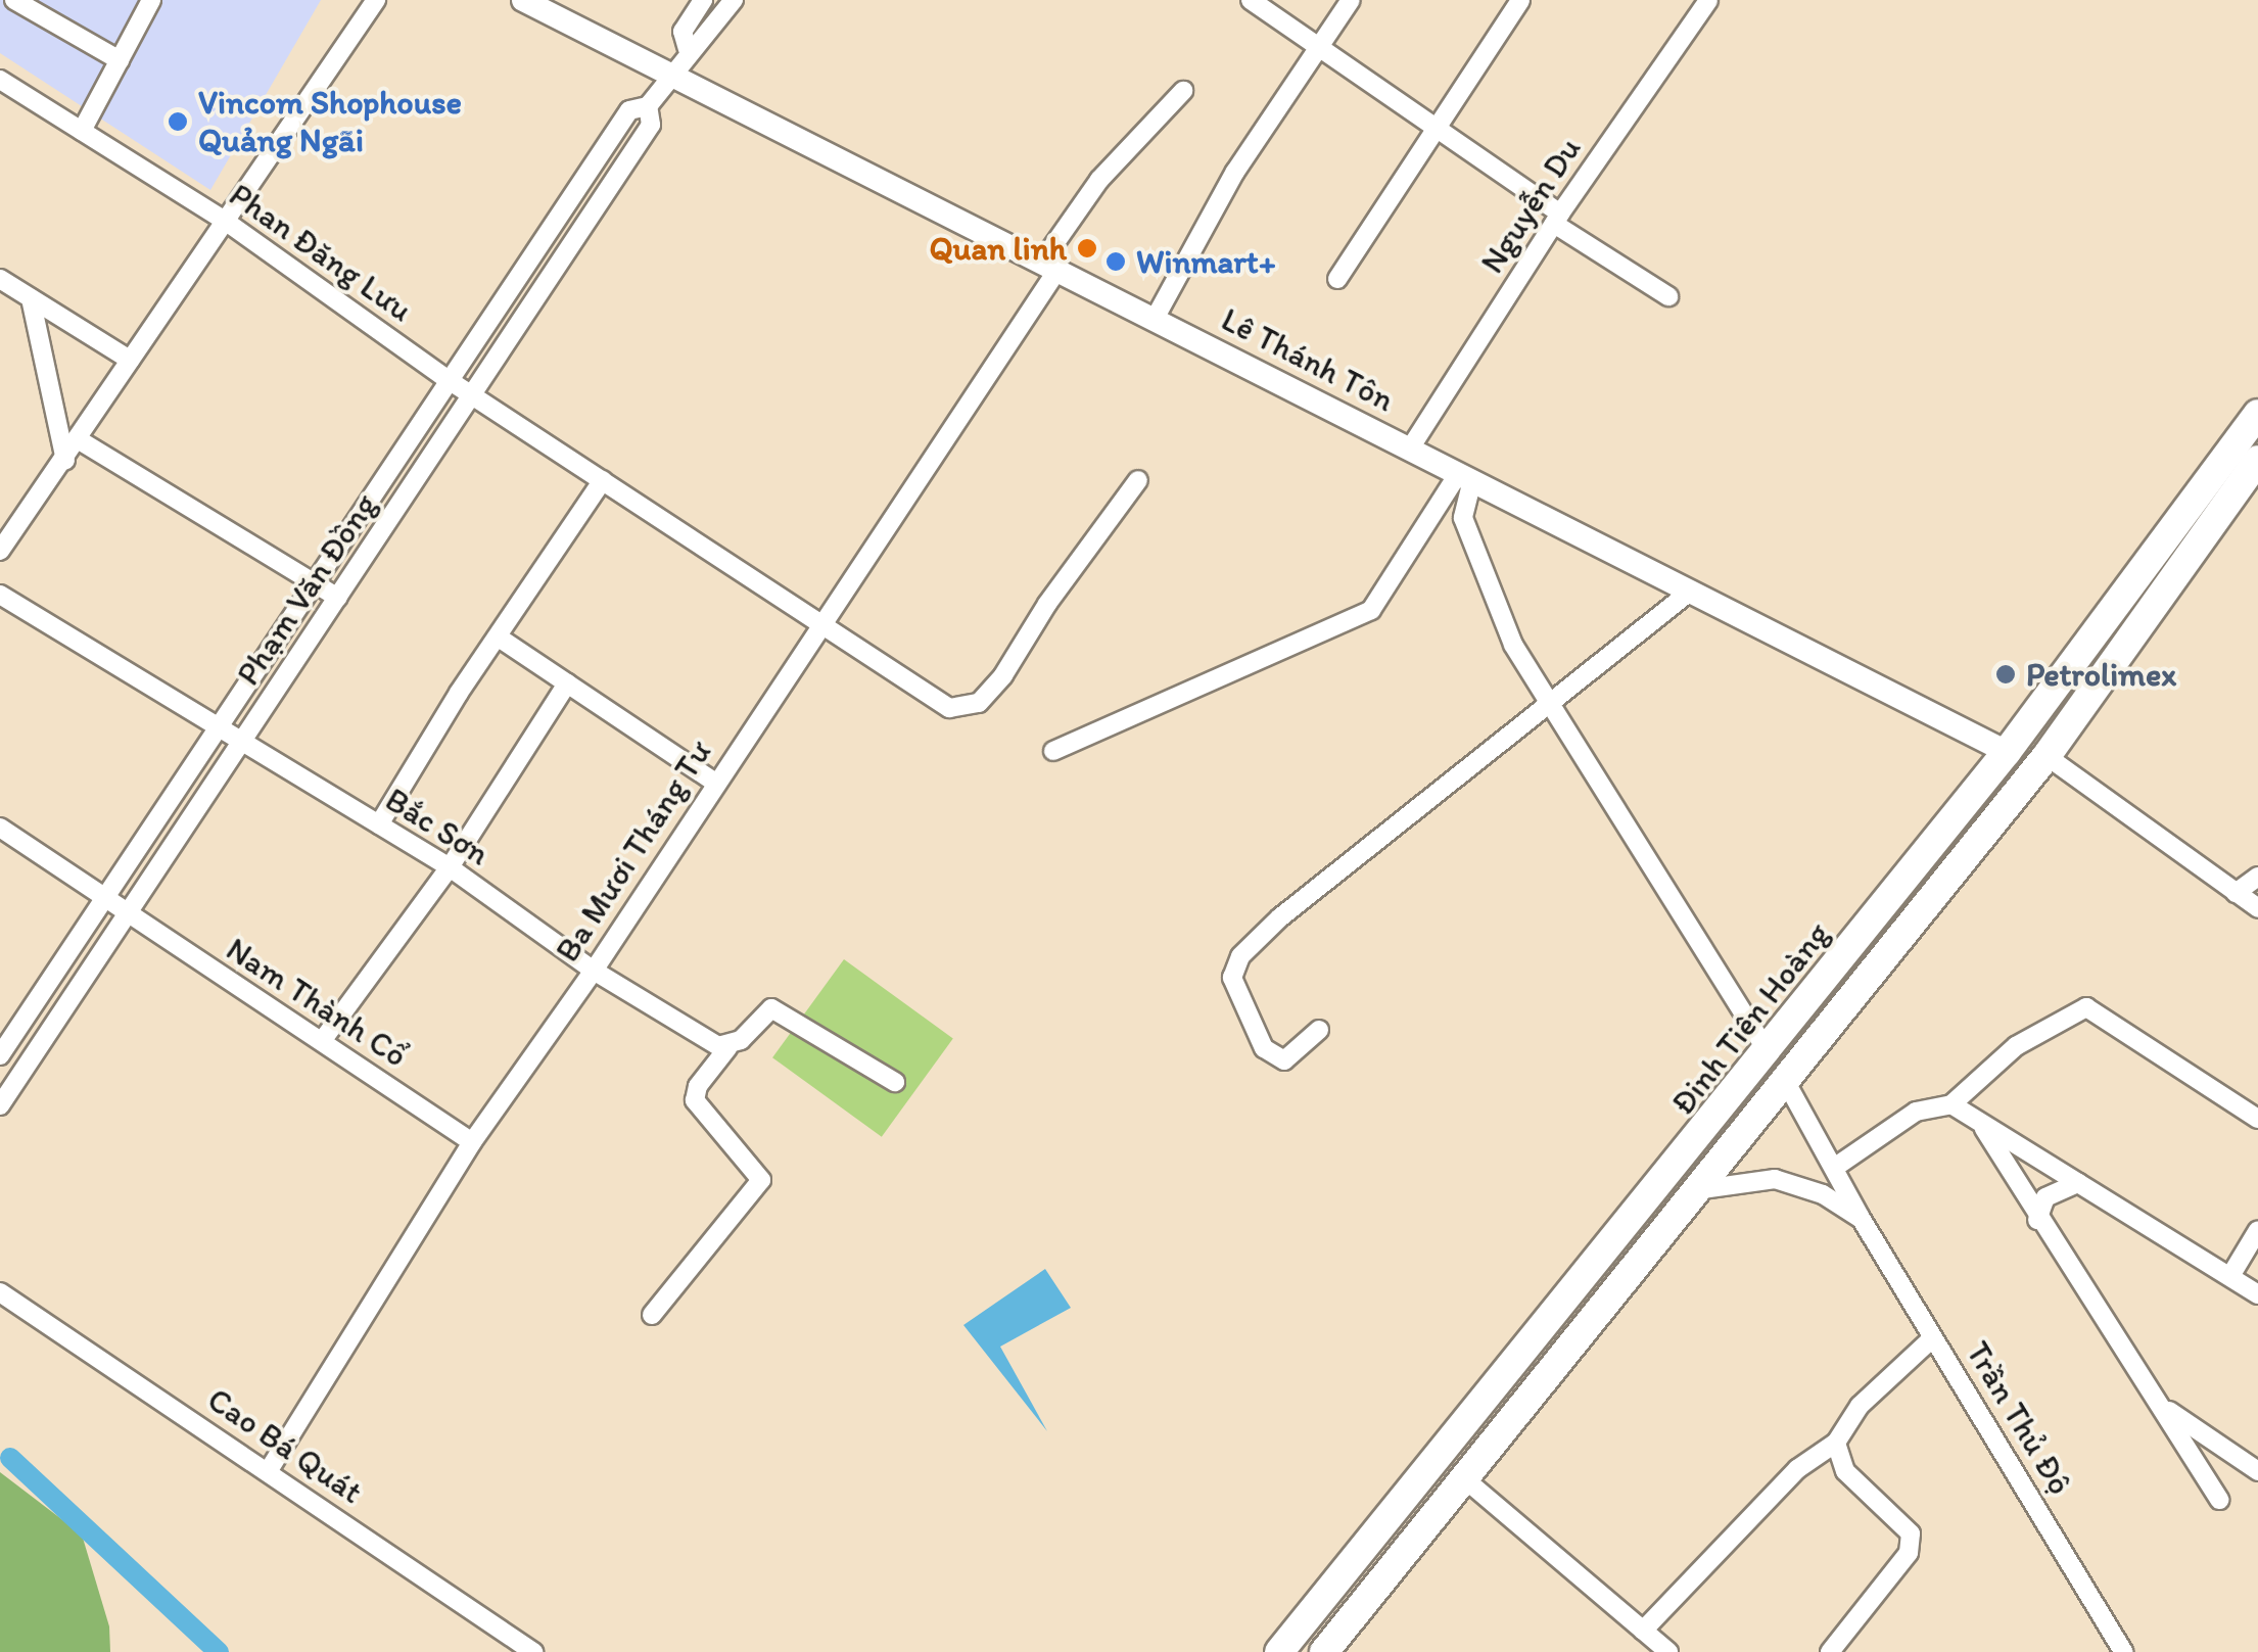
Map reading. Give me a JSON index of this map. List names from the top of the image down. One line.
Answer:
{"streets":{"highway":["Đinh Tiên Hoàng"],"main road":["Lê Thánh Tôn"],"street":["Nguyễn Du","Phan Đăng Lưu","Phạm Văn Đồng","Bắc Sơn","Ba Mươi Tháng Tư","Nam Thành Cổ","Trần Thủ Độ","Cao Bá Quát"]},"crossings":[["Nguyễn Du","Lê Thánh Tôn"],["Phan Đăng Lưu","Phạm Văn Đồng"],["Lê Thánh Tôn","Phạm Văn Đồng"],["Lê Thánh Tôn","Ba Mươi Tháng Tư"],["Lê Thánh Tôn","Đinh Tiên Hoàng"],["Phạm Văn Đồng","Bắc Sơn"],["Phạm Văn Đồng","Nam Thành Cổ"],["Bắc Sơn","Ba Mươi Tháng Tư"],["Ba Mươi Tháng Tư","Nam Thành Cổ"],["Ba Mươi Tháng Tư","Cao Bá Quát"],["Đinh Tiên Hoàng","Trần Thủ Độ"]],"places":["Vincom Shophouse Quảng Ngãi","Quan linh","Winmart+","Petrolimex"]}
